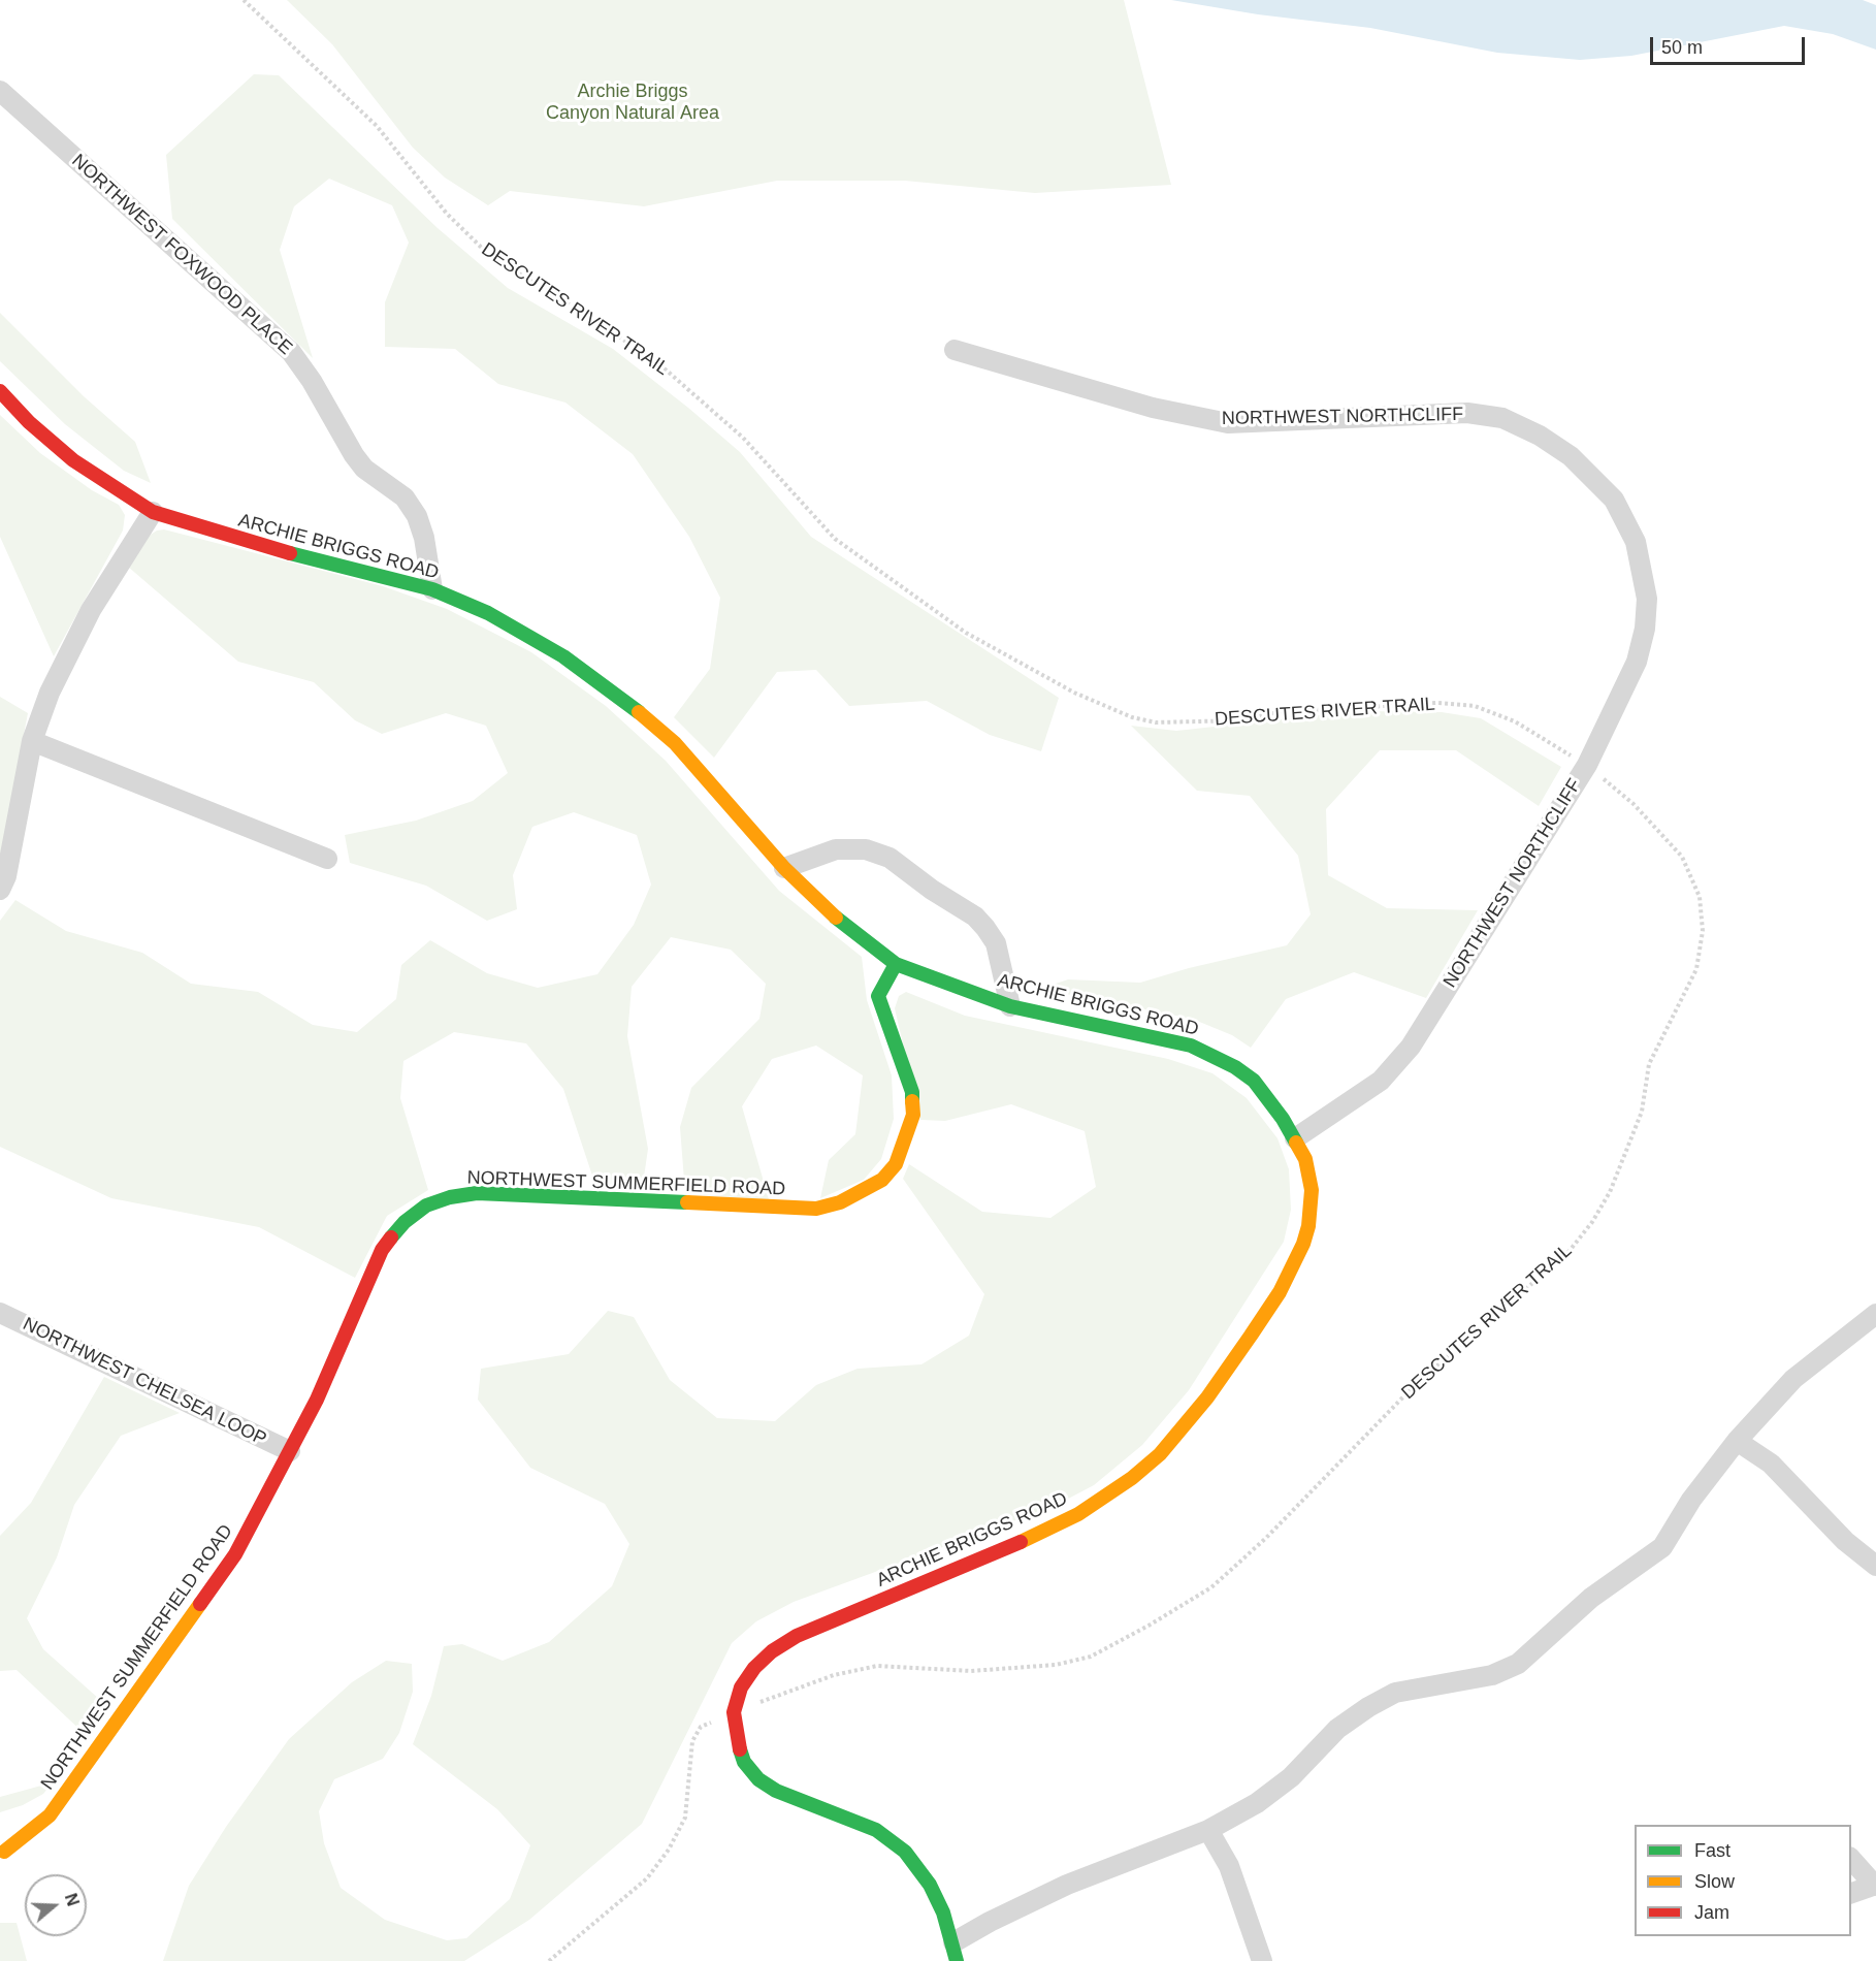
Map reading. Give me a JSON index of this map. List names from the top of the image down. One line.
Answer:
{"streets":{"street":["NORTHWEST FOXWOOD PLACE","NORTHWEST NORTHCLIFF","ARCHIE BRIGGS ROAD","NORTHWEST SUMMERFIELD ROAD","NORTHWEST CHELSEA LOOP"],"path":["DESCUTES RIVER TRAIL"]},"crossings":[["NORTHWEST FOXWOOD PLACE","ARCHIE BRIGGS ROAD"],["DESCUTES RIVER TRAIL","NORTHWEST NORTHCLIFF"],["DESCUTES RIVER TRAIL","ARCHIE BRIGGS ROAD"],["NORTHWEST NORTHCLIFF","ARCHIE BRIGGS ROAD"],["ARCHIE BRIGGS ROAD","NORTHWEST SUMMERFIELD ROAD"],["NORTHWEST SUMMERFIELD ROAD","NORTHWEST CHELSEA LOOP"]],"parks":["Archie Briggs Canyon Natural Area"],"legend":["Fast","Slow","Jam"],"scale_bar":"50 m","north":"right"}
